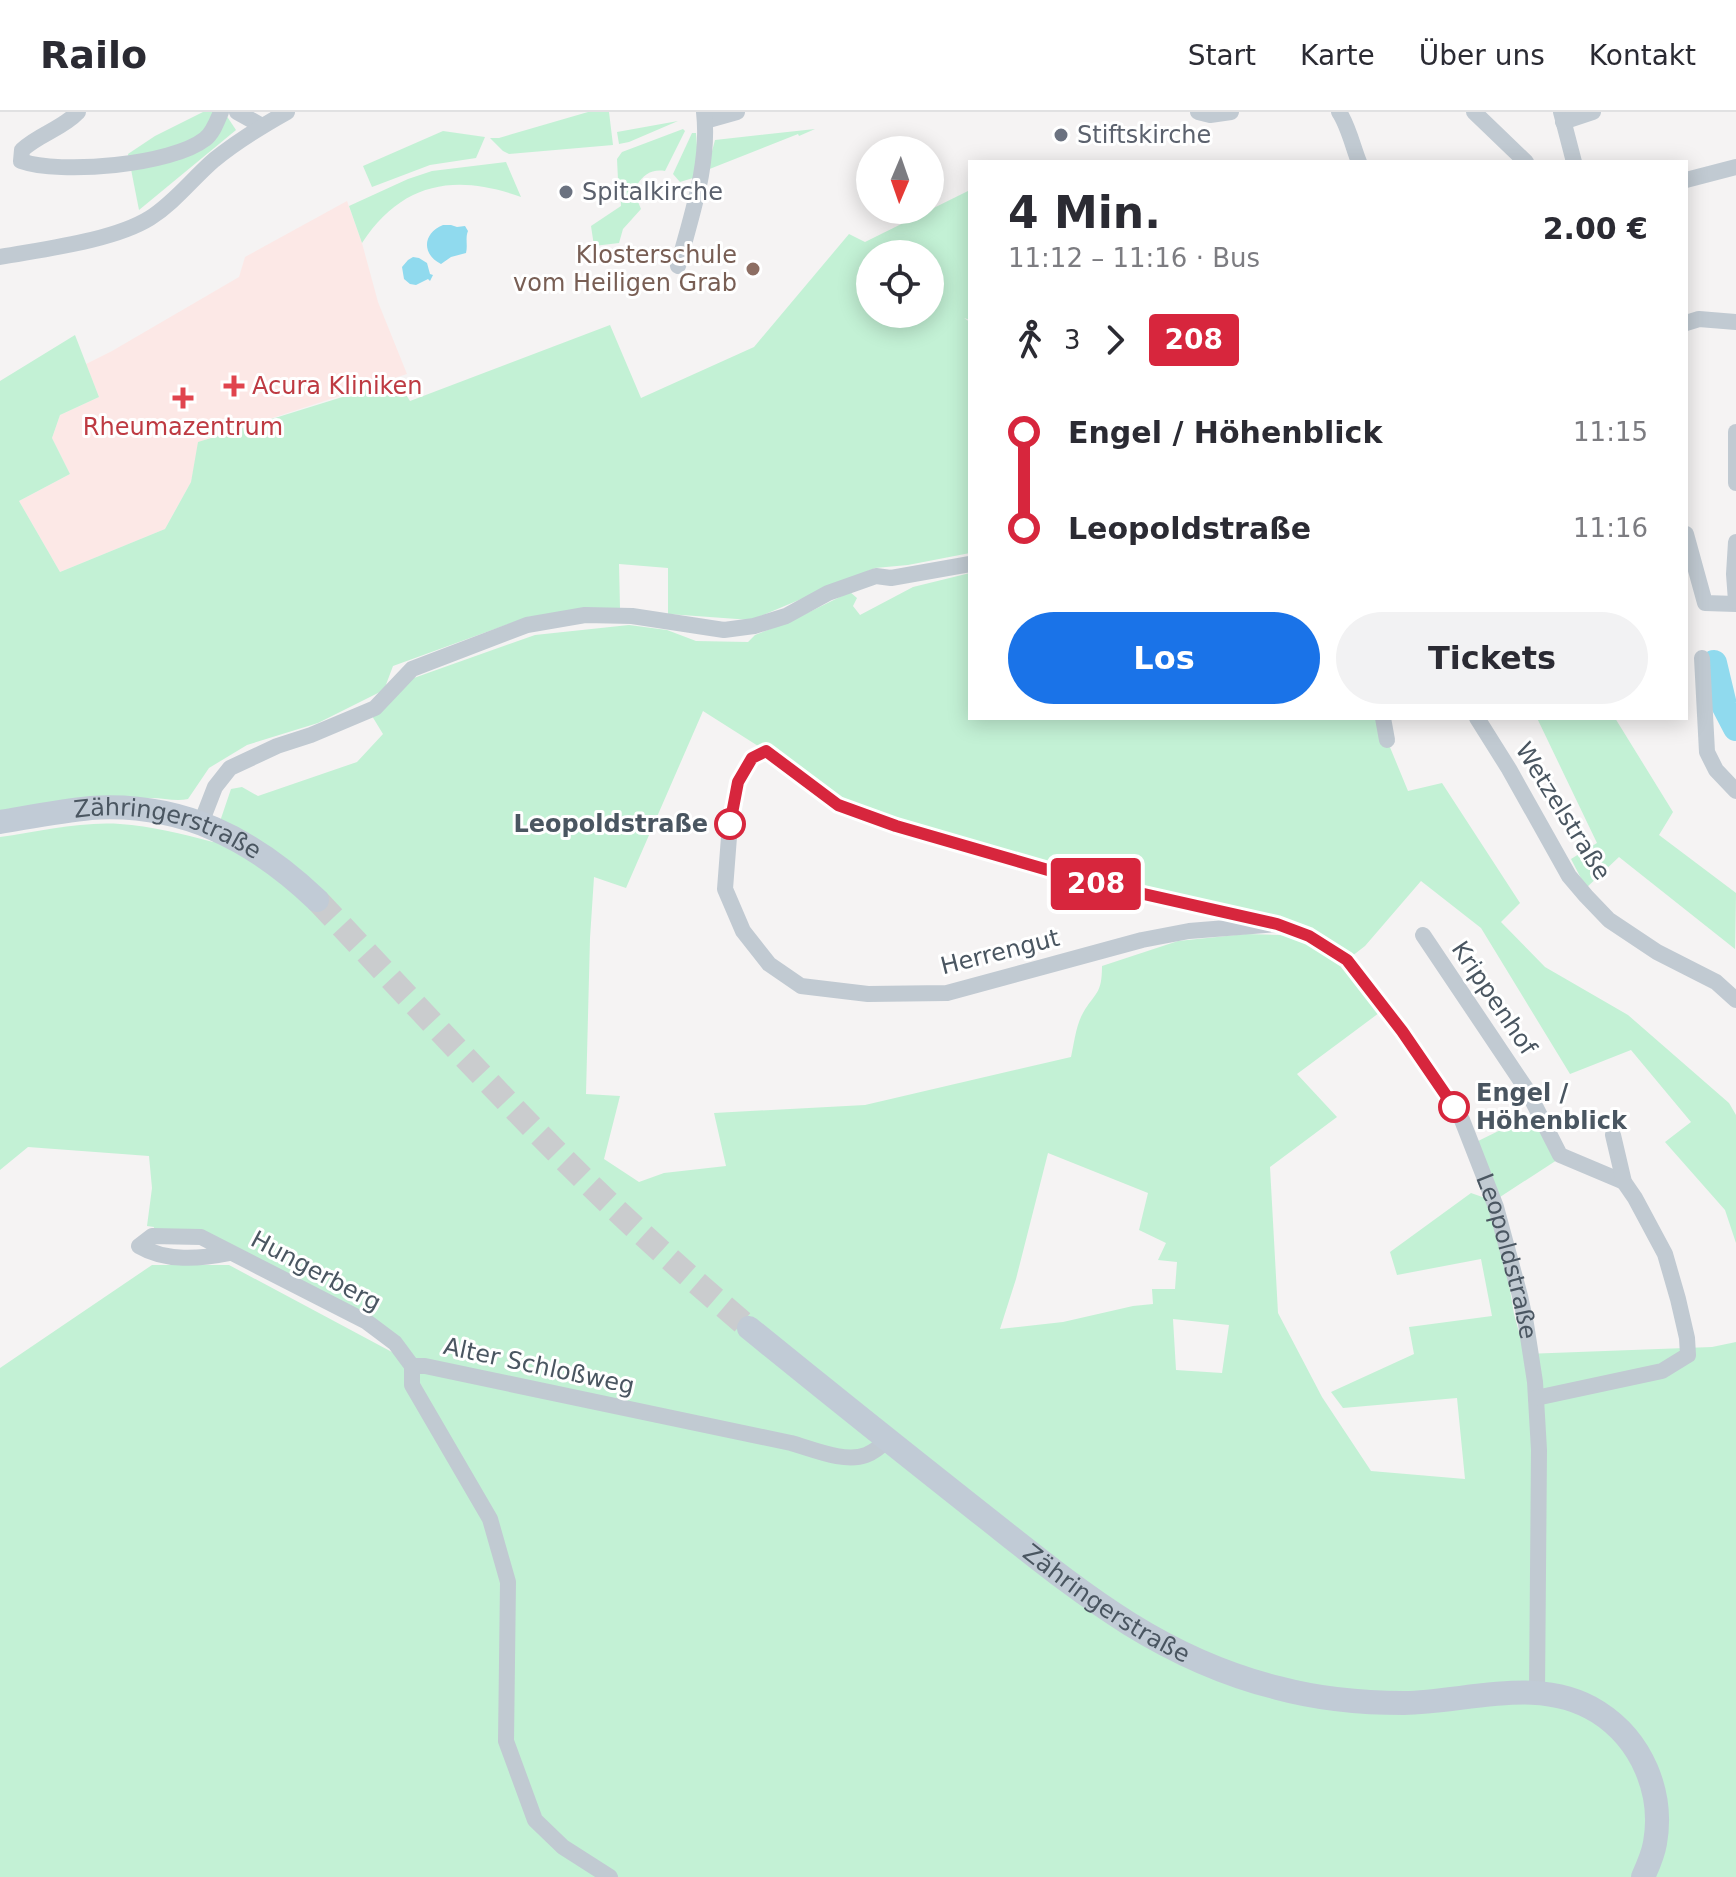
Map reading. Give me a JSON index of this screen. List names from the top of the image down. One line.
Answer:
{"streets":{"main road":["Zähringerstraße"],"street":["Wetzelstraße","Herrengut","Krippenhof","Leopoldstraße","Hungerberg","Alter Schloßweg"]},"crossings":[["Zähringerstraße","Leopoldstraße"],["Zähringerstraße","Alter Schloßweg"],["Herrengut","Leopoldstraße"],["Hungerberg","Alter Schloßweg"]],"places":{"other":["Stiftskirche","Spitalkirche","Klosterschule vom Heiligen Grab","Leopoldstraße","Engel / Höhenblick"],"health":["Acura Kliniken","Rheumazentrum"]},"lines":["bus line 208"],"north":"bottom","page":{"header":"Railo","nav":["Start","Karte","Über uns","Kontakt"],"on_map":"208","heading":["4 Min.","11:12 – 11:16 · Bus","2.00 €"],"legs":["3","208"],"list":[{"name":"Engel / Höhenblick","value":"11:15"},{"name":"Leopoldstraße","value":"11:16"}],"buttons":["Los","Tickets"]}}
